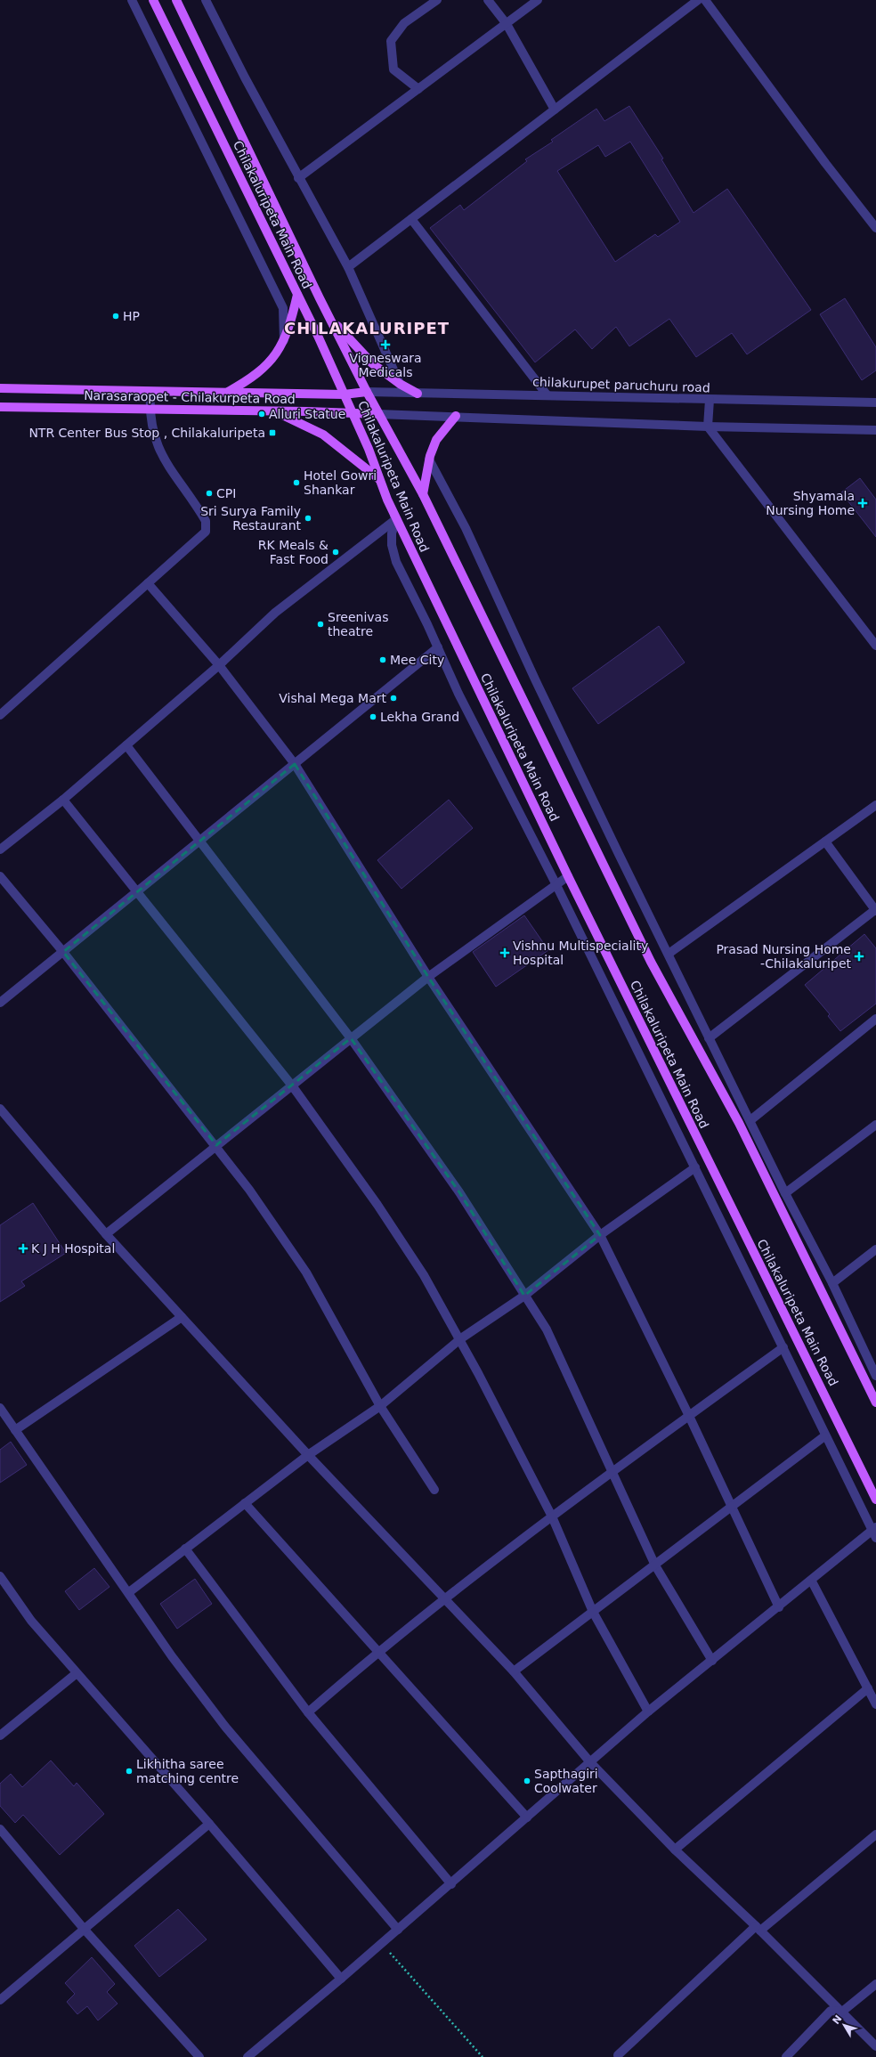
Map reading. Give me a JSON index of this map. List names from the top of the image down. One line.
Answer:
{"streets":{"main road":["Chilakaluripeta Main Road","Narasaraopet - Chilakurpeta Road"],"street":["chilakurupet paruchuru road"]},"crossings":[["Chilakaluripeta Main Road","chilakurupet paruchuru road"],["Chilakaluripeta Main Road","Narasaraopet - Chilakurpeta Road"],["chilakurupet paruchuru road","Narasaraopet - Chilakurpeta Road"]],"districts":["CHILAKALURIPET"],"places":{"other":["HP","Alluri Statue","Hotel Gowri Shankar","CPI","Sri Surya Family Restaurant","RK Meals & Fast Food","Sreenivas theatre","Mee City","Vishal Mega Mart","Lekha Grand","Likhitha saree matching centre","Sapthagiri Coolwater"],"health":["Vigneswara Medicals","Shyamala Nursing Home","Vishnu Multispeciality Hospital","Prasad Nursing Home -Chilakaluripet","K J H Hospital"],"transit":["NTR Center Bus Stop , Chilakaluripeta"]},"north":"top left"}
